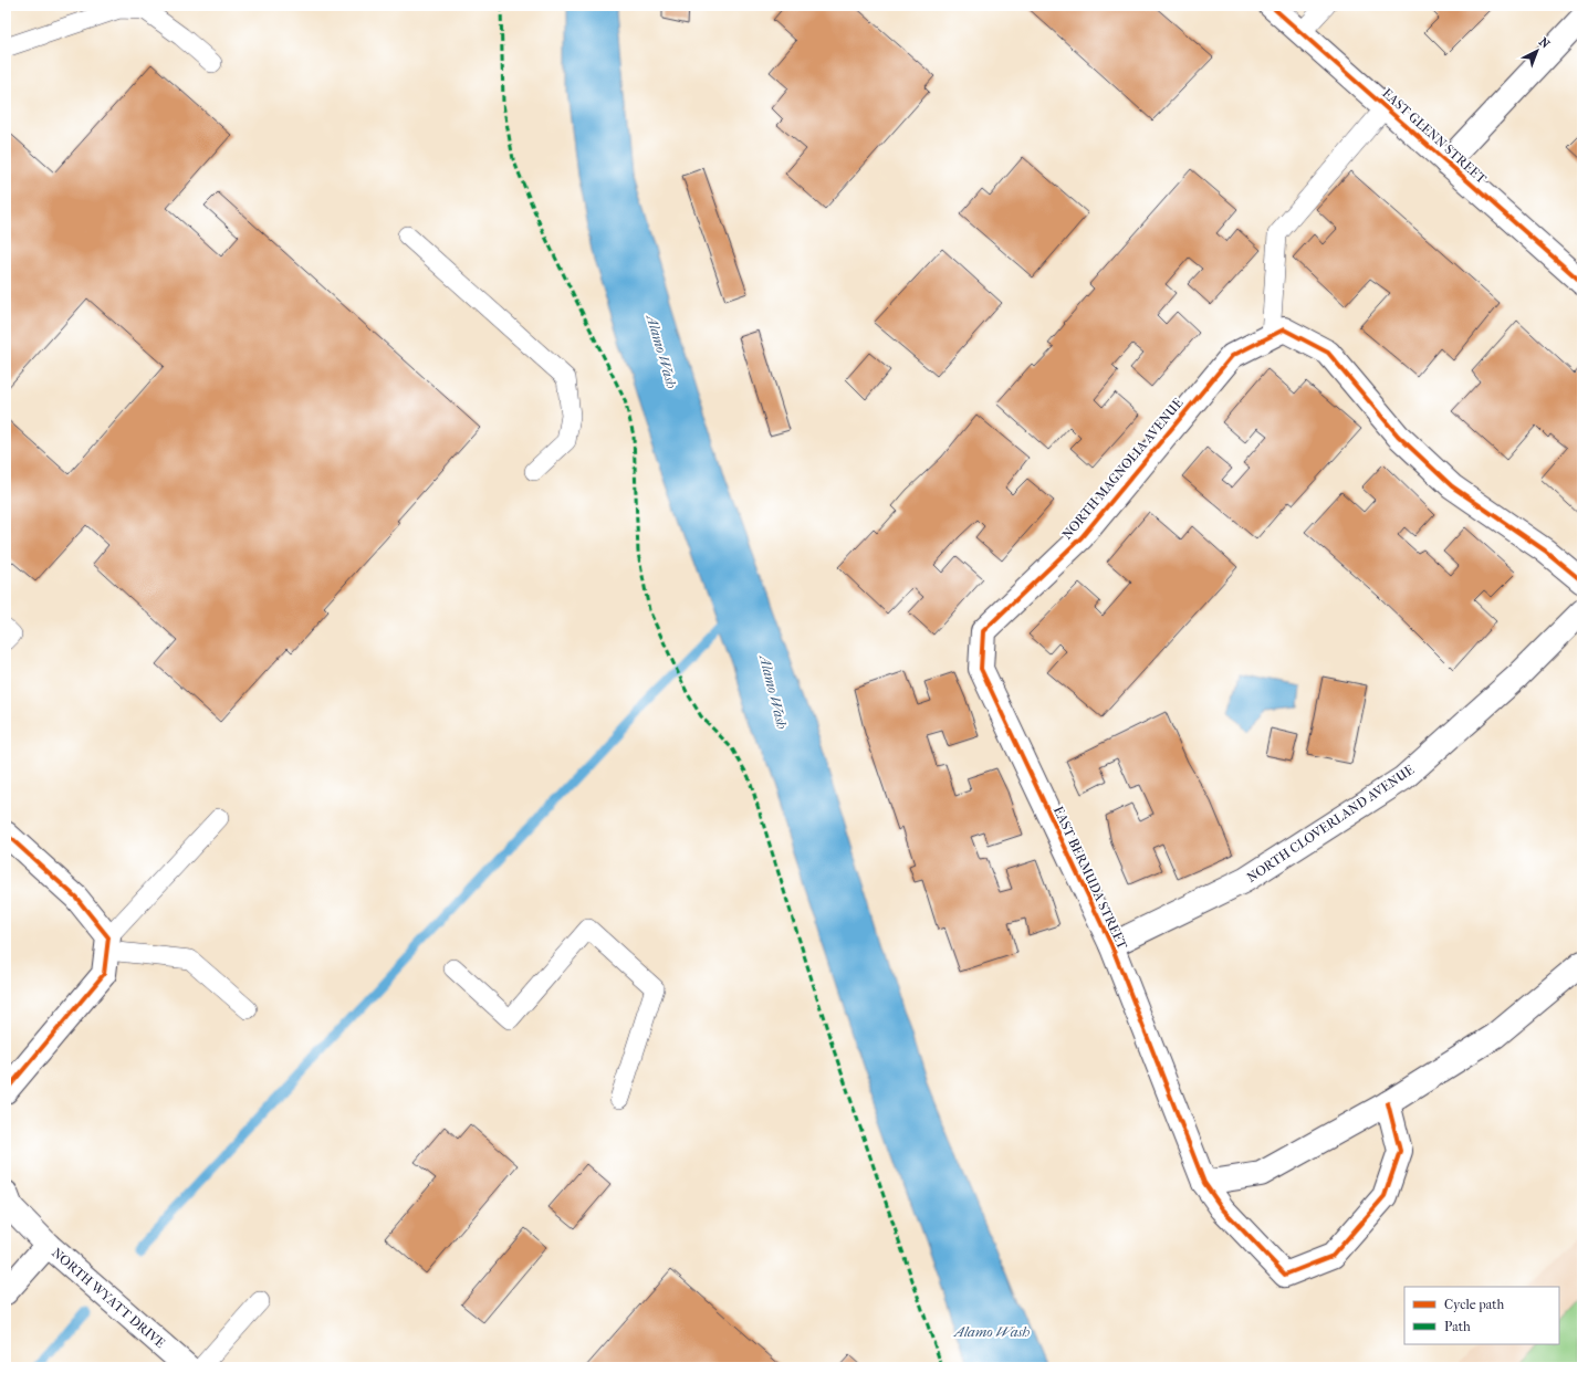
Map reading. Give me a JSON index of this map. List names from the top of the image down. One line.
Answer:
{"streets":{"street":["EAST GLENN STREET","NORTH MAGNOLIA AVENUE","NORTH CLOVERLAND AVENUE","EAST BERMUDA STREET","NORTH WYATT DRIVE"]},"crossings":[["NORTH MAGNOLIA AVENUE","EAST BERMUDA STREET"],["NORTH CLOVERLAND AVENUE","EAST BERMUDA STREET"]],"water":["Alamo Wash"],"legend":["Cycle path","Path"],"north":"top right"}
